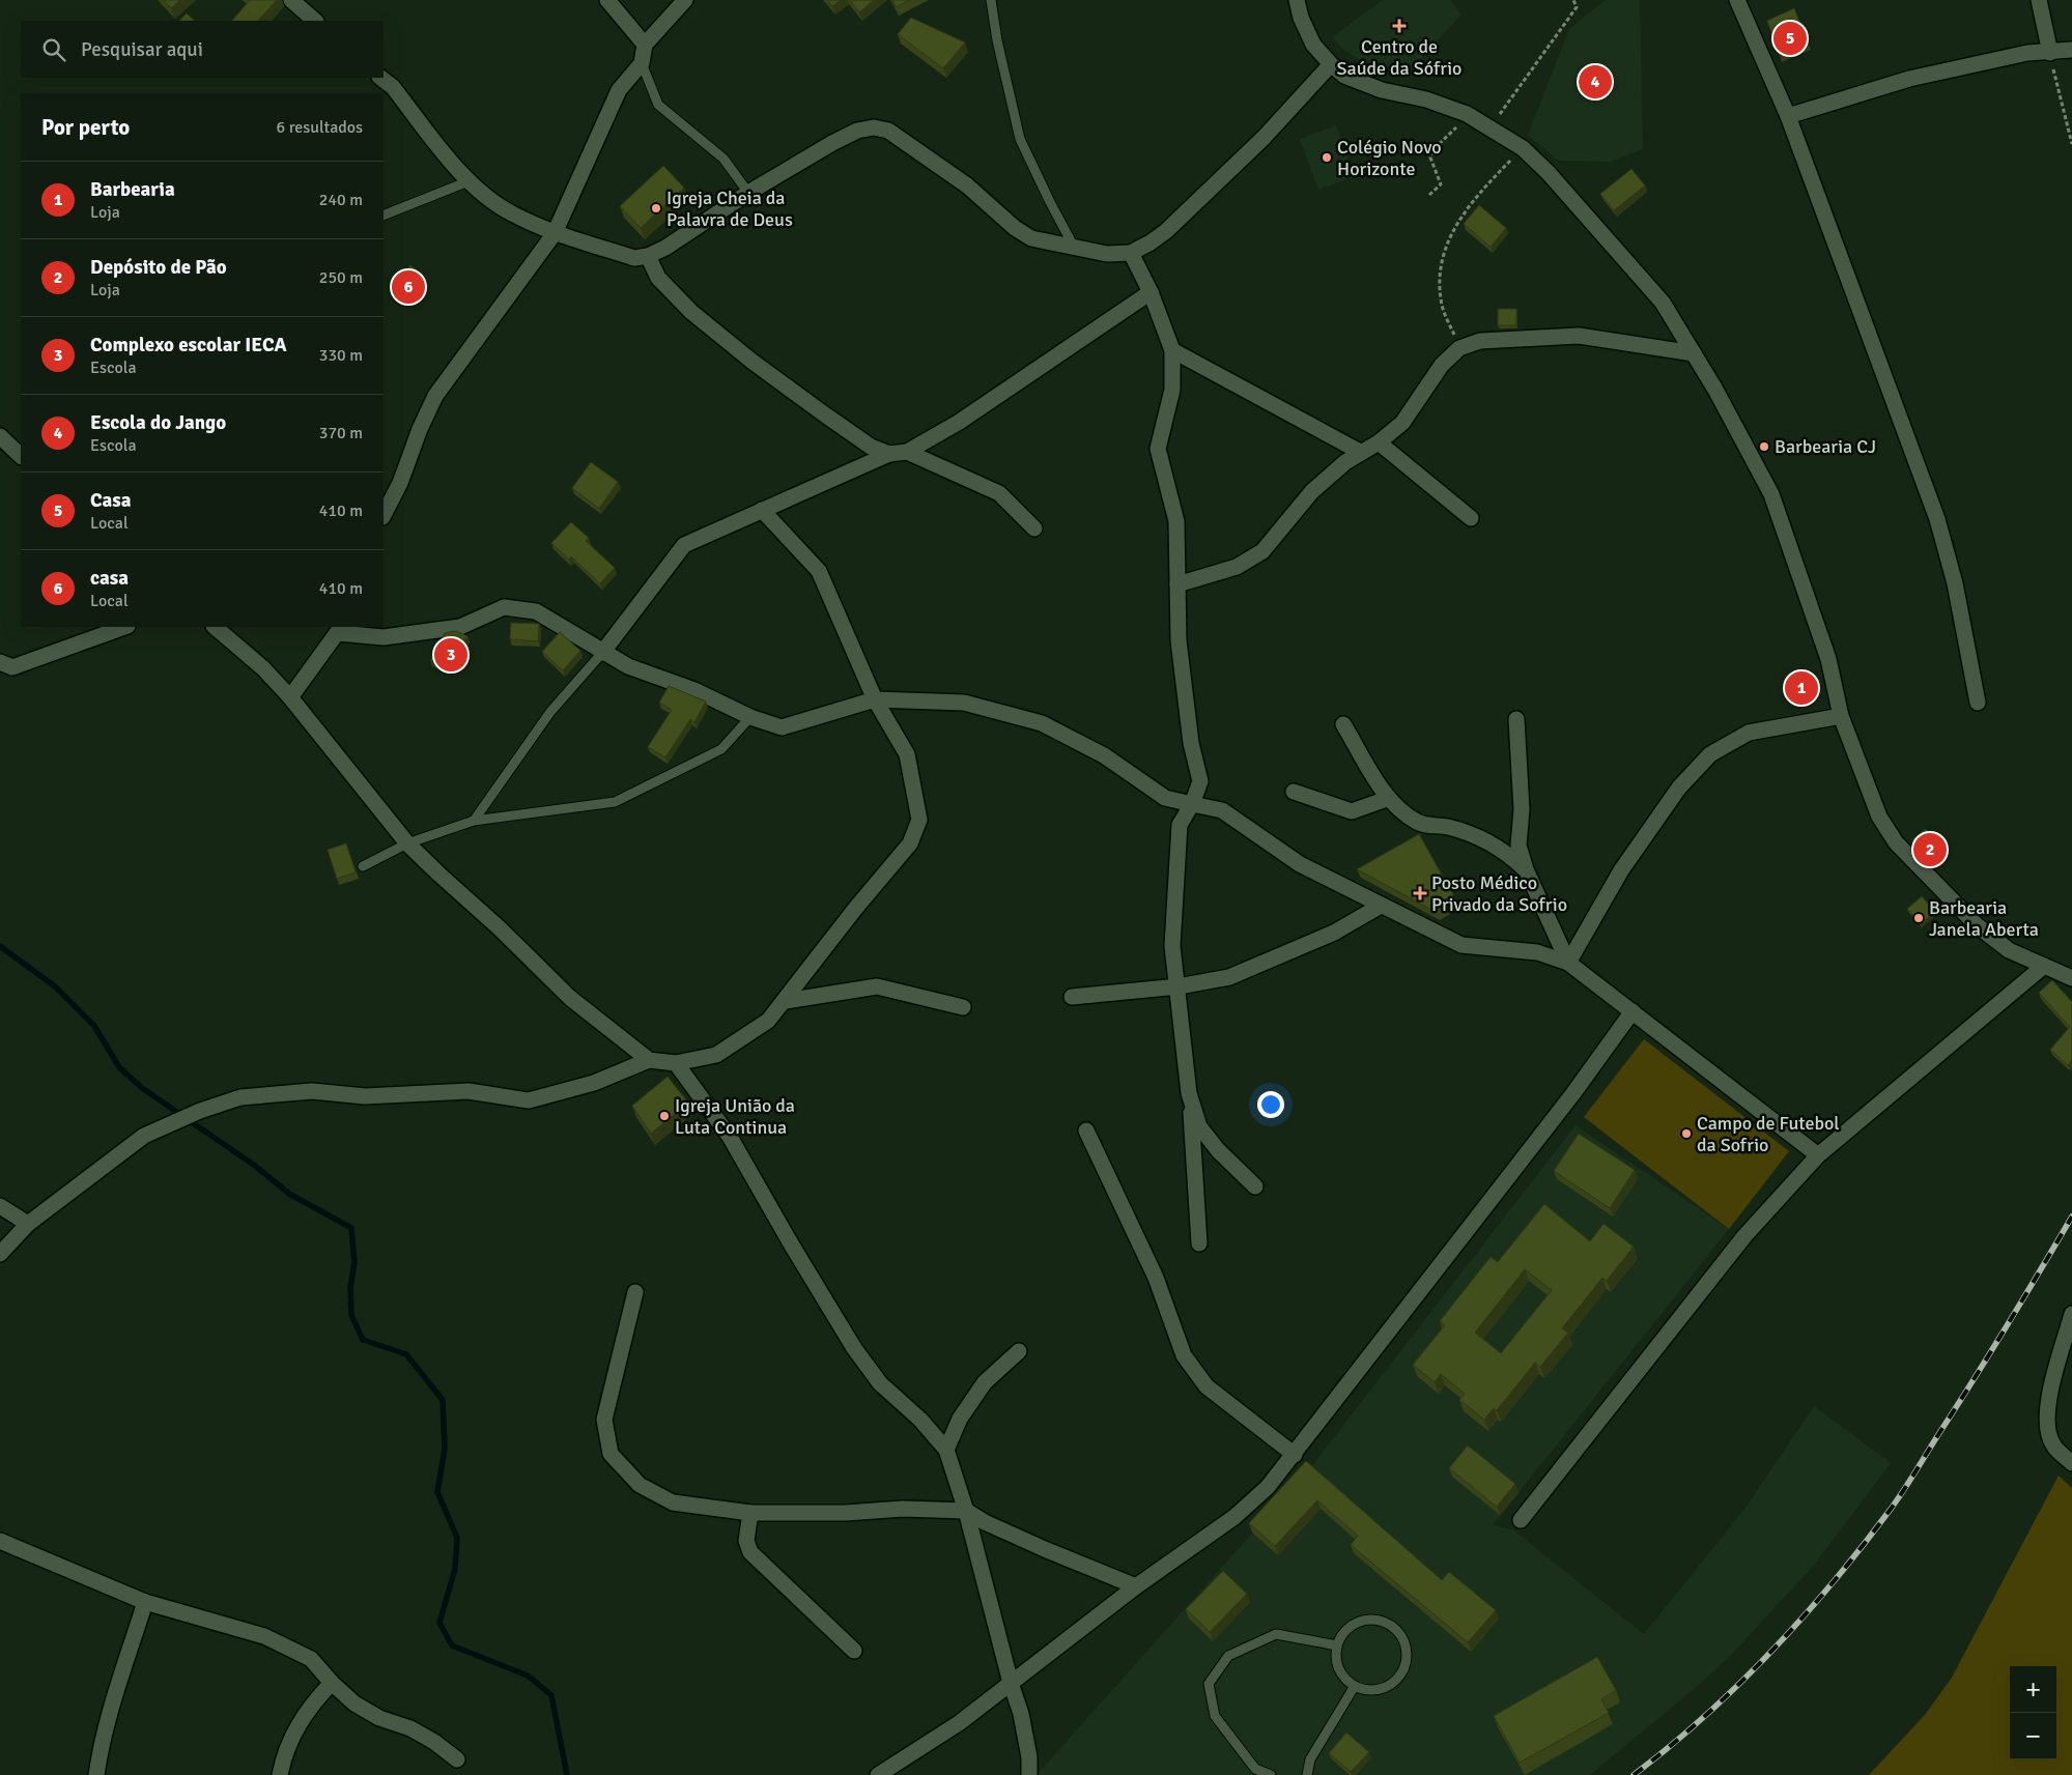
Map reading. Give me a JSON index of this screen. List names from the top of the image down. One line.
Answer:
{"places":{"health":["Centro de Saúde da Sófrio","Posto Médico Privado da Sofrio"],"other":["Colégio Novo Horizonte","Igreja Cheia da Palavra de Deus","Barbearia CJ","Barbearia Janela Aberta","Igreja União da Luta Continua","Campo de Futebol da Sofrio"]},"page":{"pins":["5","4","6","3","1","2"],"search":"Pesquisar aqui","heading":["Por perto","6 resultados"],"list":[{"mark":"1","name":"Barbearia","note":"Loja","value":"240 m"},{"mark":"2","name":"Depósito de Pão","note":"Loja","value":"250 m"},{"mark":"3","name":"Complexo escolar IECA","note":"Escola","value":"330 m"},{"mark":"4","name":"Escola do Jango","note":"Escola","value":"370 m"},{"mark":"5","name":"Casa","note":"Local","value":"410 m"},{"mark":"6","name":"casa","note":"Local","value":"410 m"}],"map_buttons":["+","−"]}}
